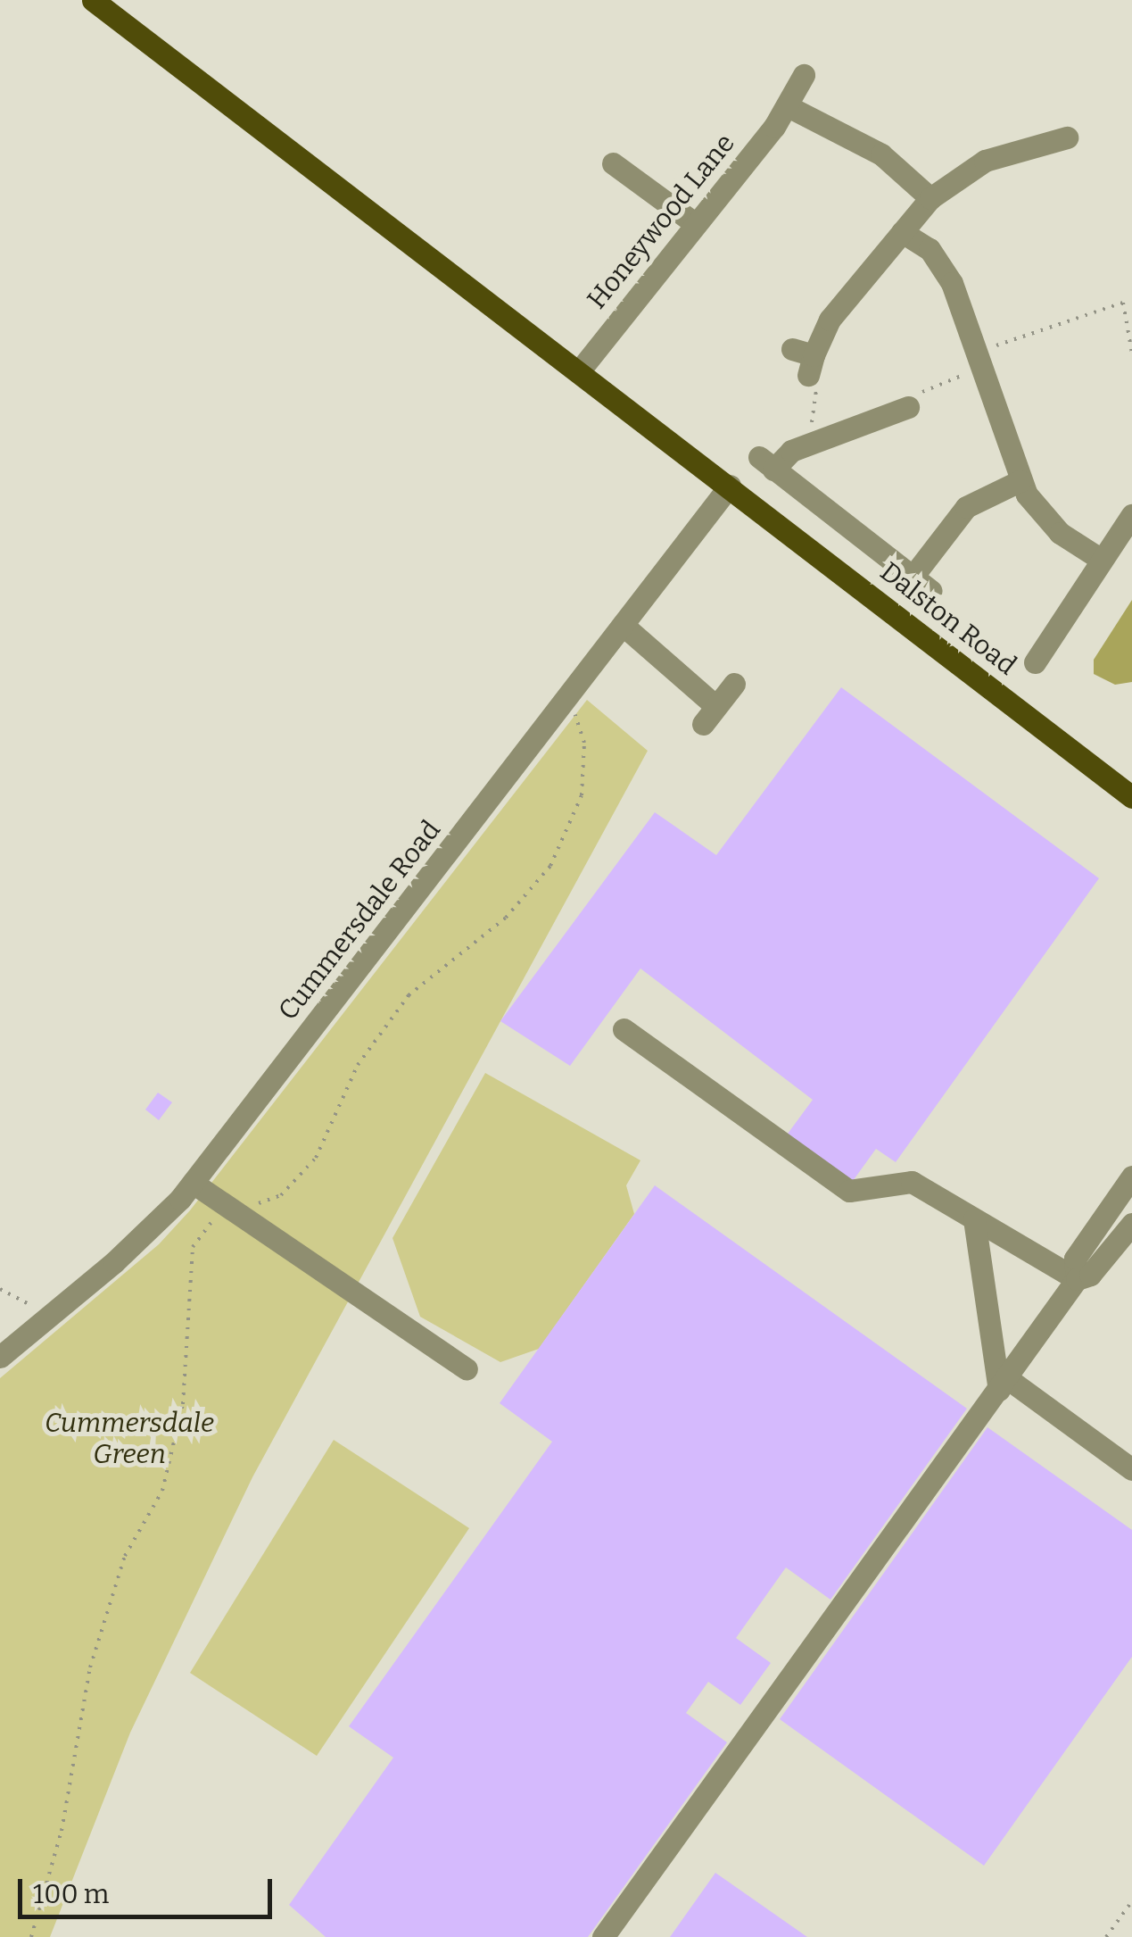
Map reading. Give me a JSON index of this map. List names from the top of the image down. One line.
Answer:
{"streets":{"main road":["Dalston Road"],"street":["Honeywood Lane","Cummersdale Road"]},"crossings":[["Honeywood Lane","Dalston Road"],["Dalston Road","Cummersdale Road"]],"parks":["Cummersdale Green"],"scale_bar":"100 m"}
